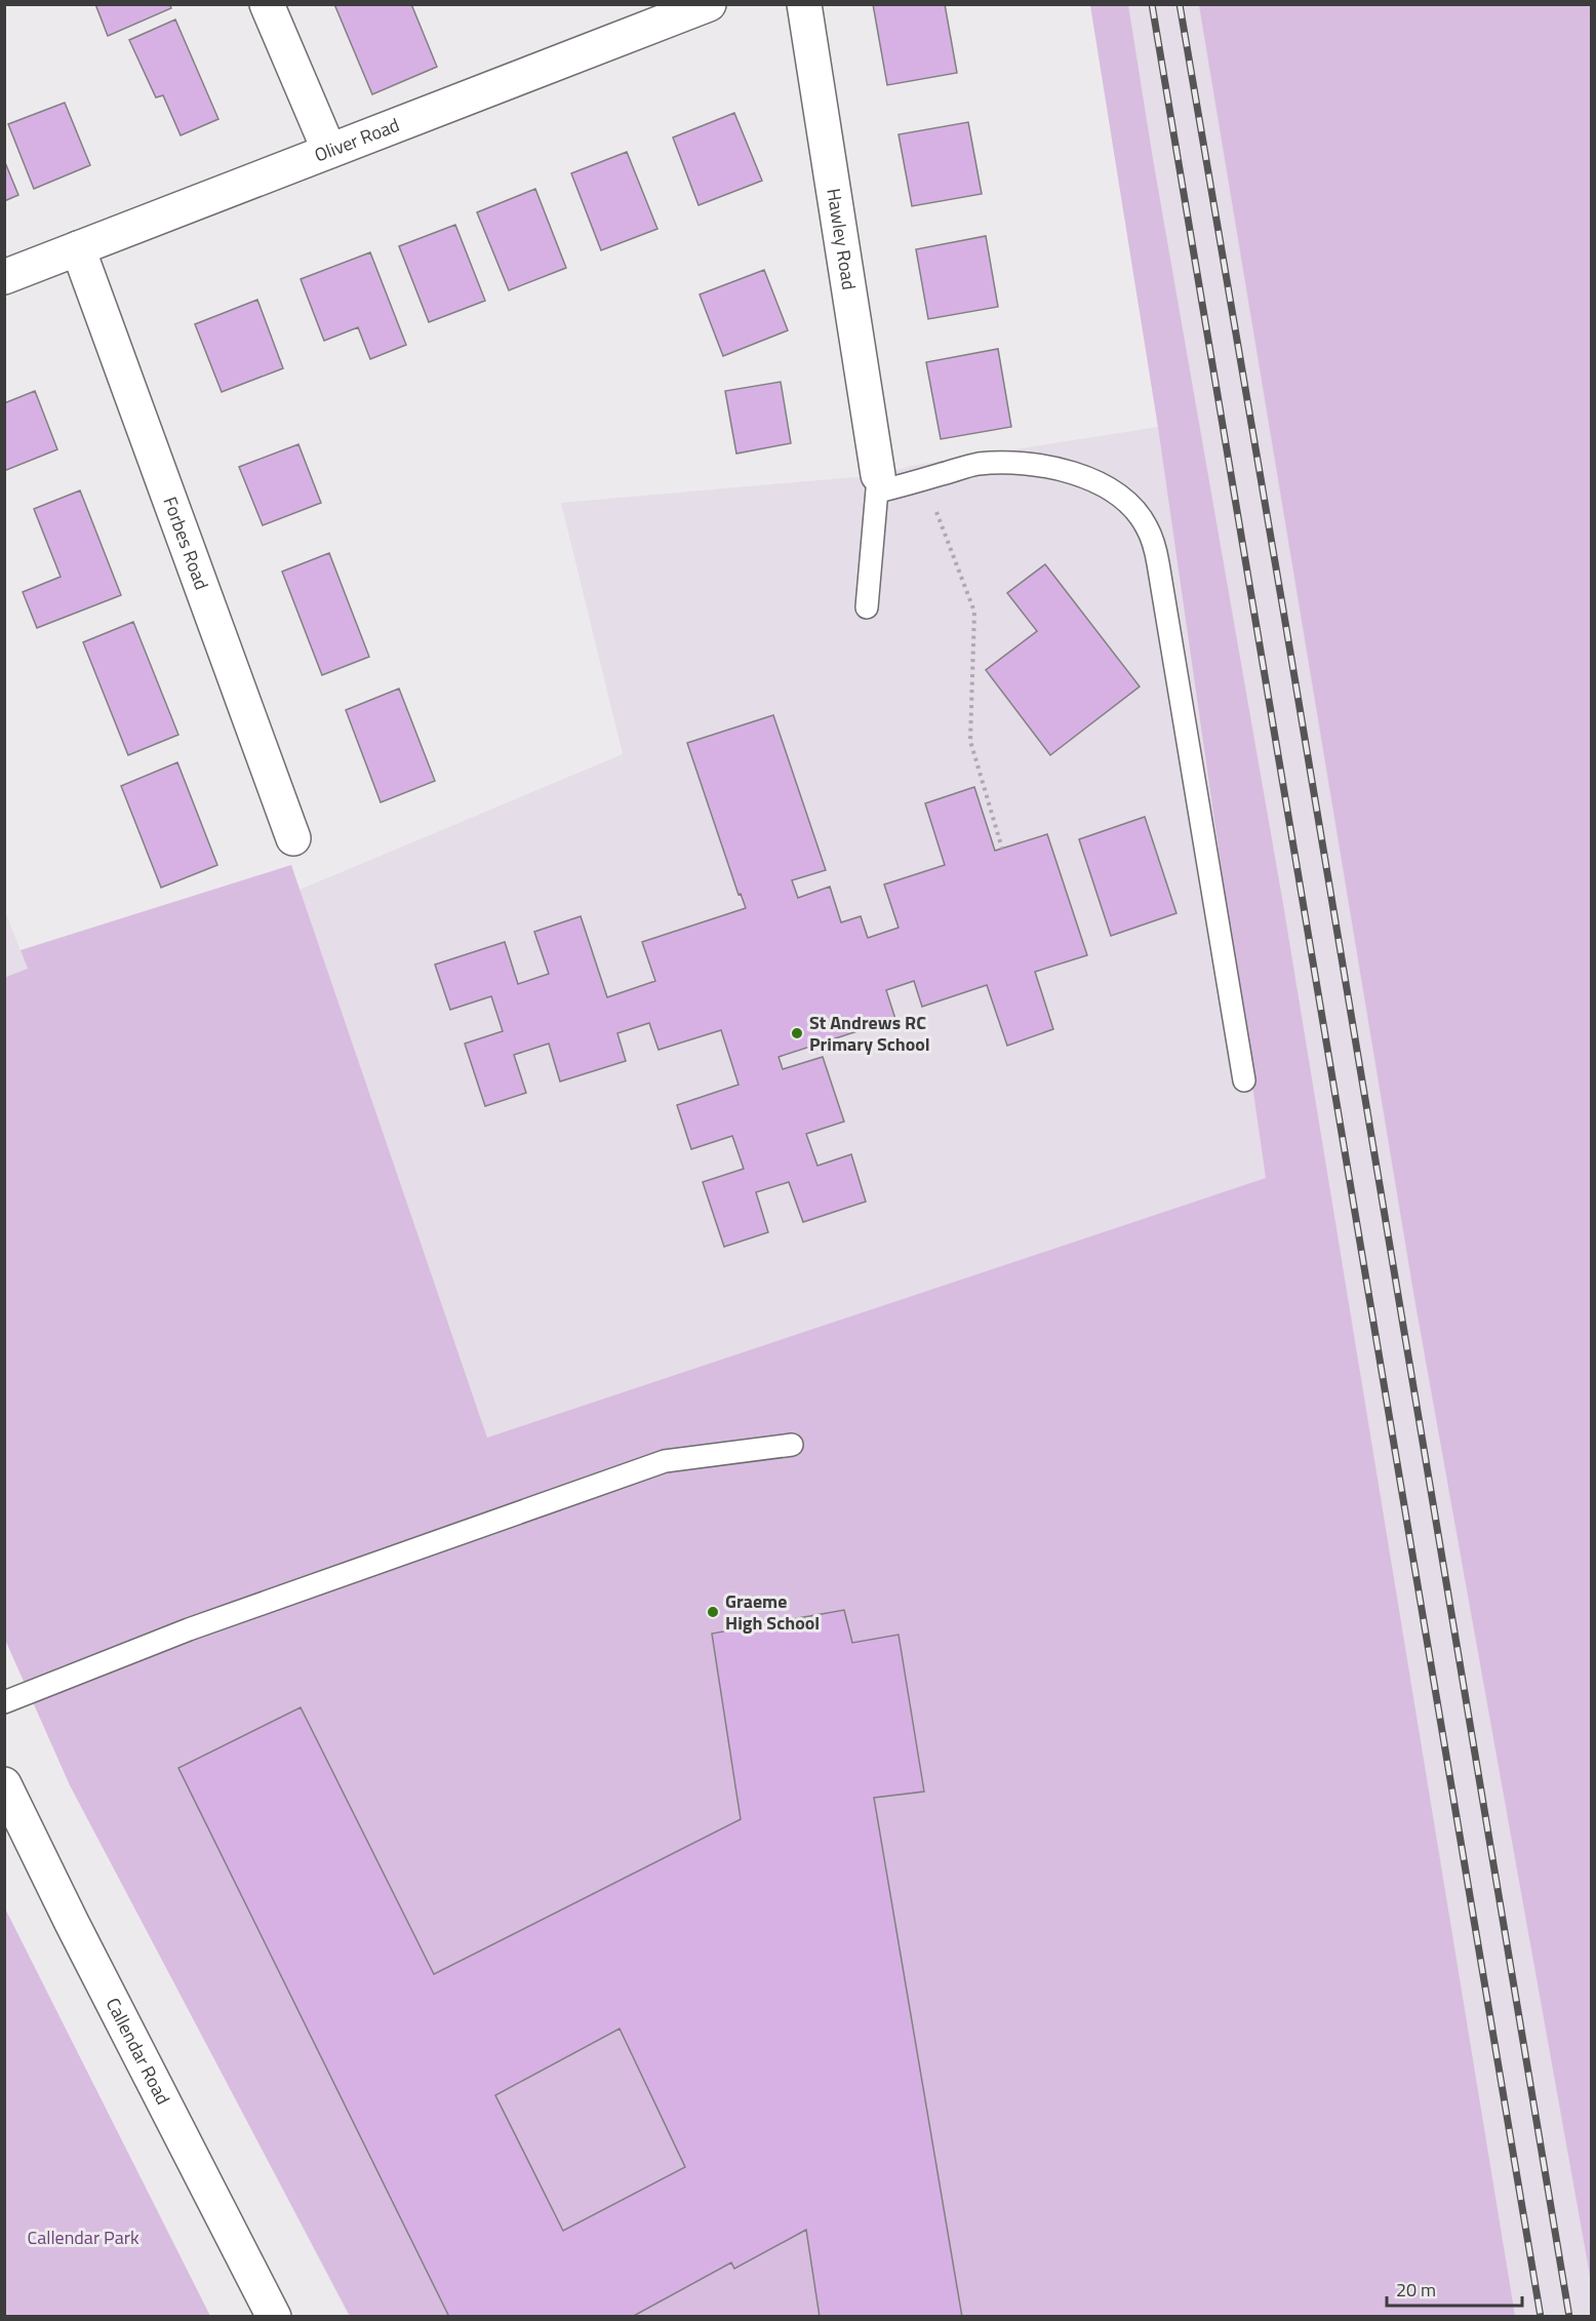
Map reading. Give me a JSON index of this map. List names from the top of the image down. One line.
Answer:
{"streets":{"street":["Oliver Road","Hawley Road","Forbes Road","Callendar Road"]},"crossings":[["Oliver Road","Forbes Road"]],"parks":["Callendar Park"],"places":["St Andrews RC Primary School","Graeme High School"],"scale_bar":"20 m"}
